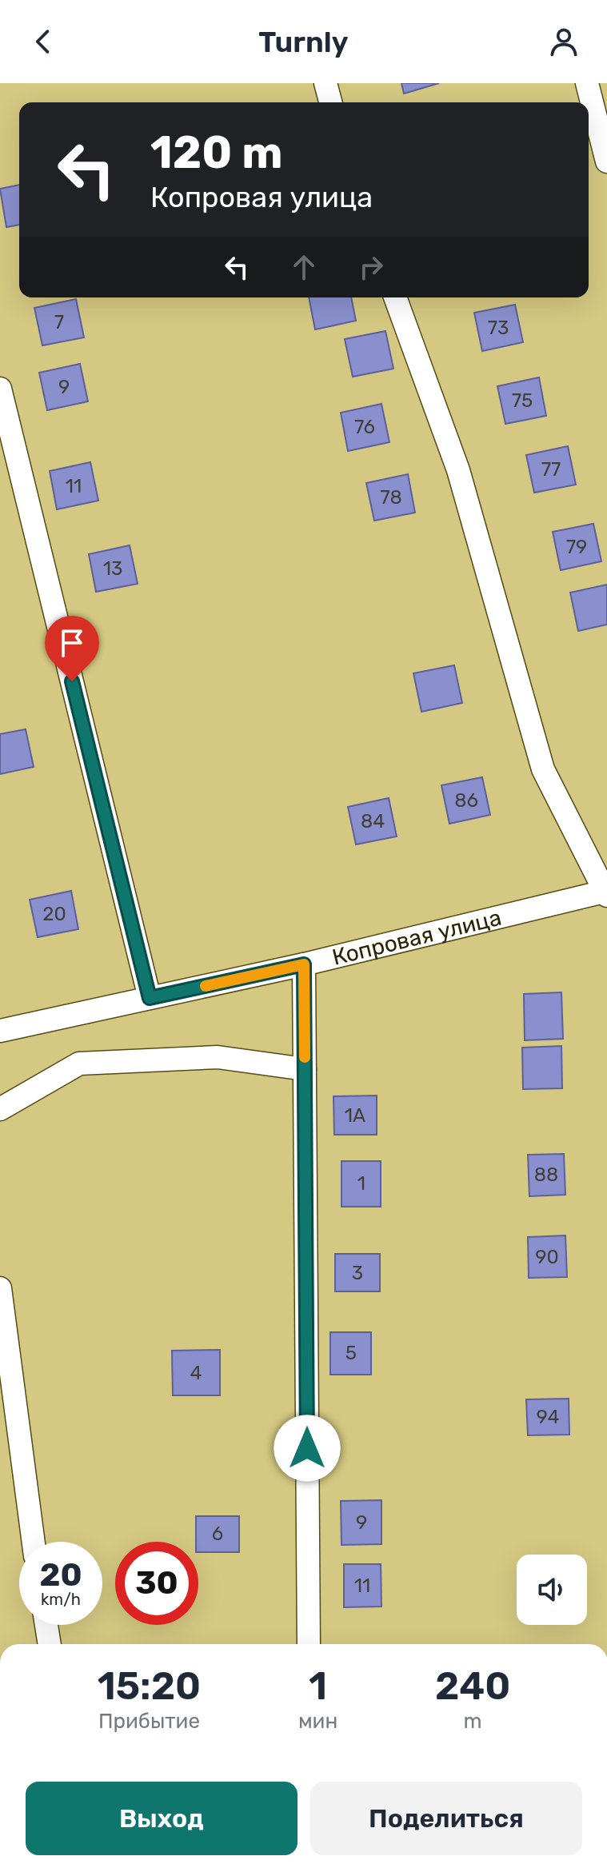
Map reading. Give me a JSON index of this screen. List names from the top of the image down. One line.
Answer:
{"streets":{"street":["Копровая улица"]},"house_numbers":["7","73","9","75","76","77","11","78","79","13","86","84","20","1А","88","1","90","3","5","4","94","9","6","11"],"page":{"header":"Turnly","turn":["120 m","Копровая улица"],"speed":"20 km/h","limit":"30","eta":["15:20","Прибытие","1","мин","240","m"],"buttons":["Выход","Поделиться"]}}
